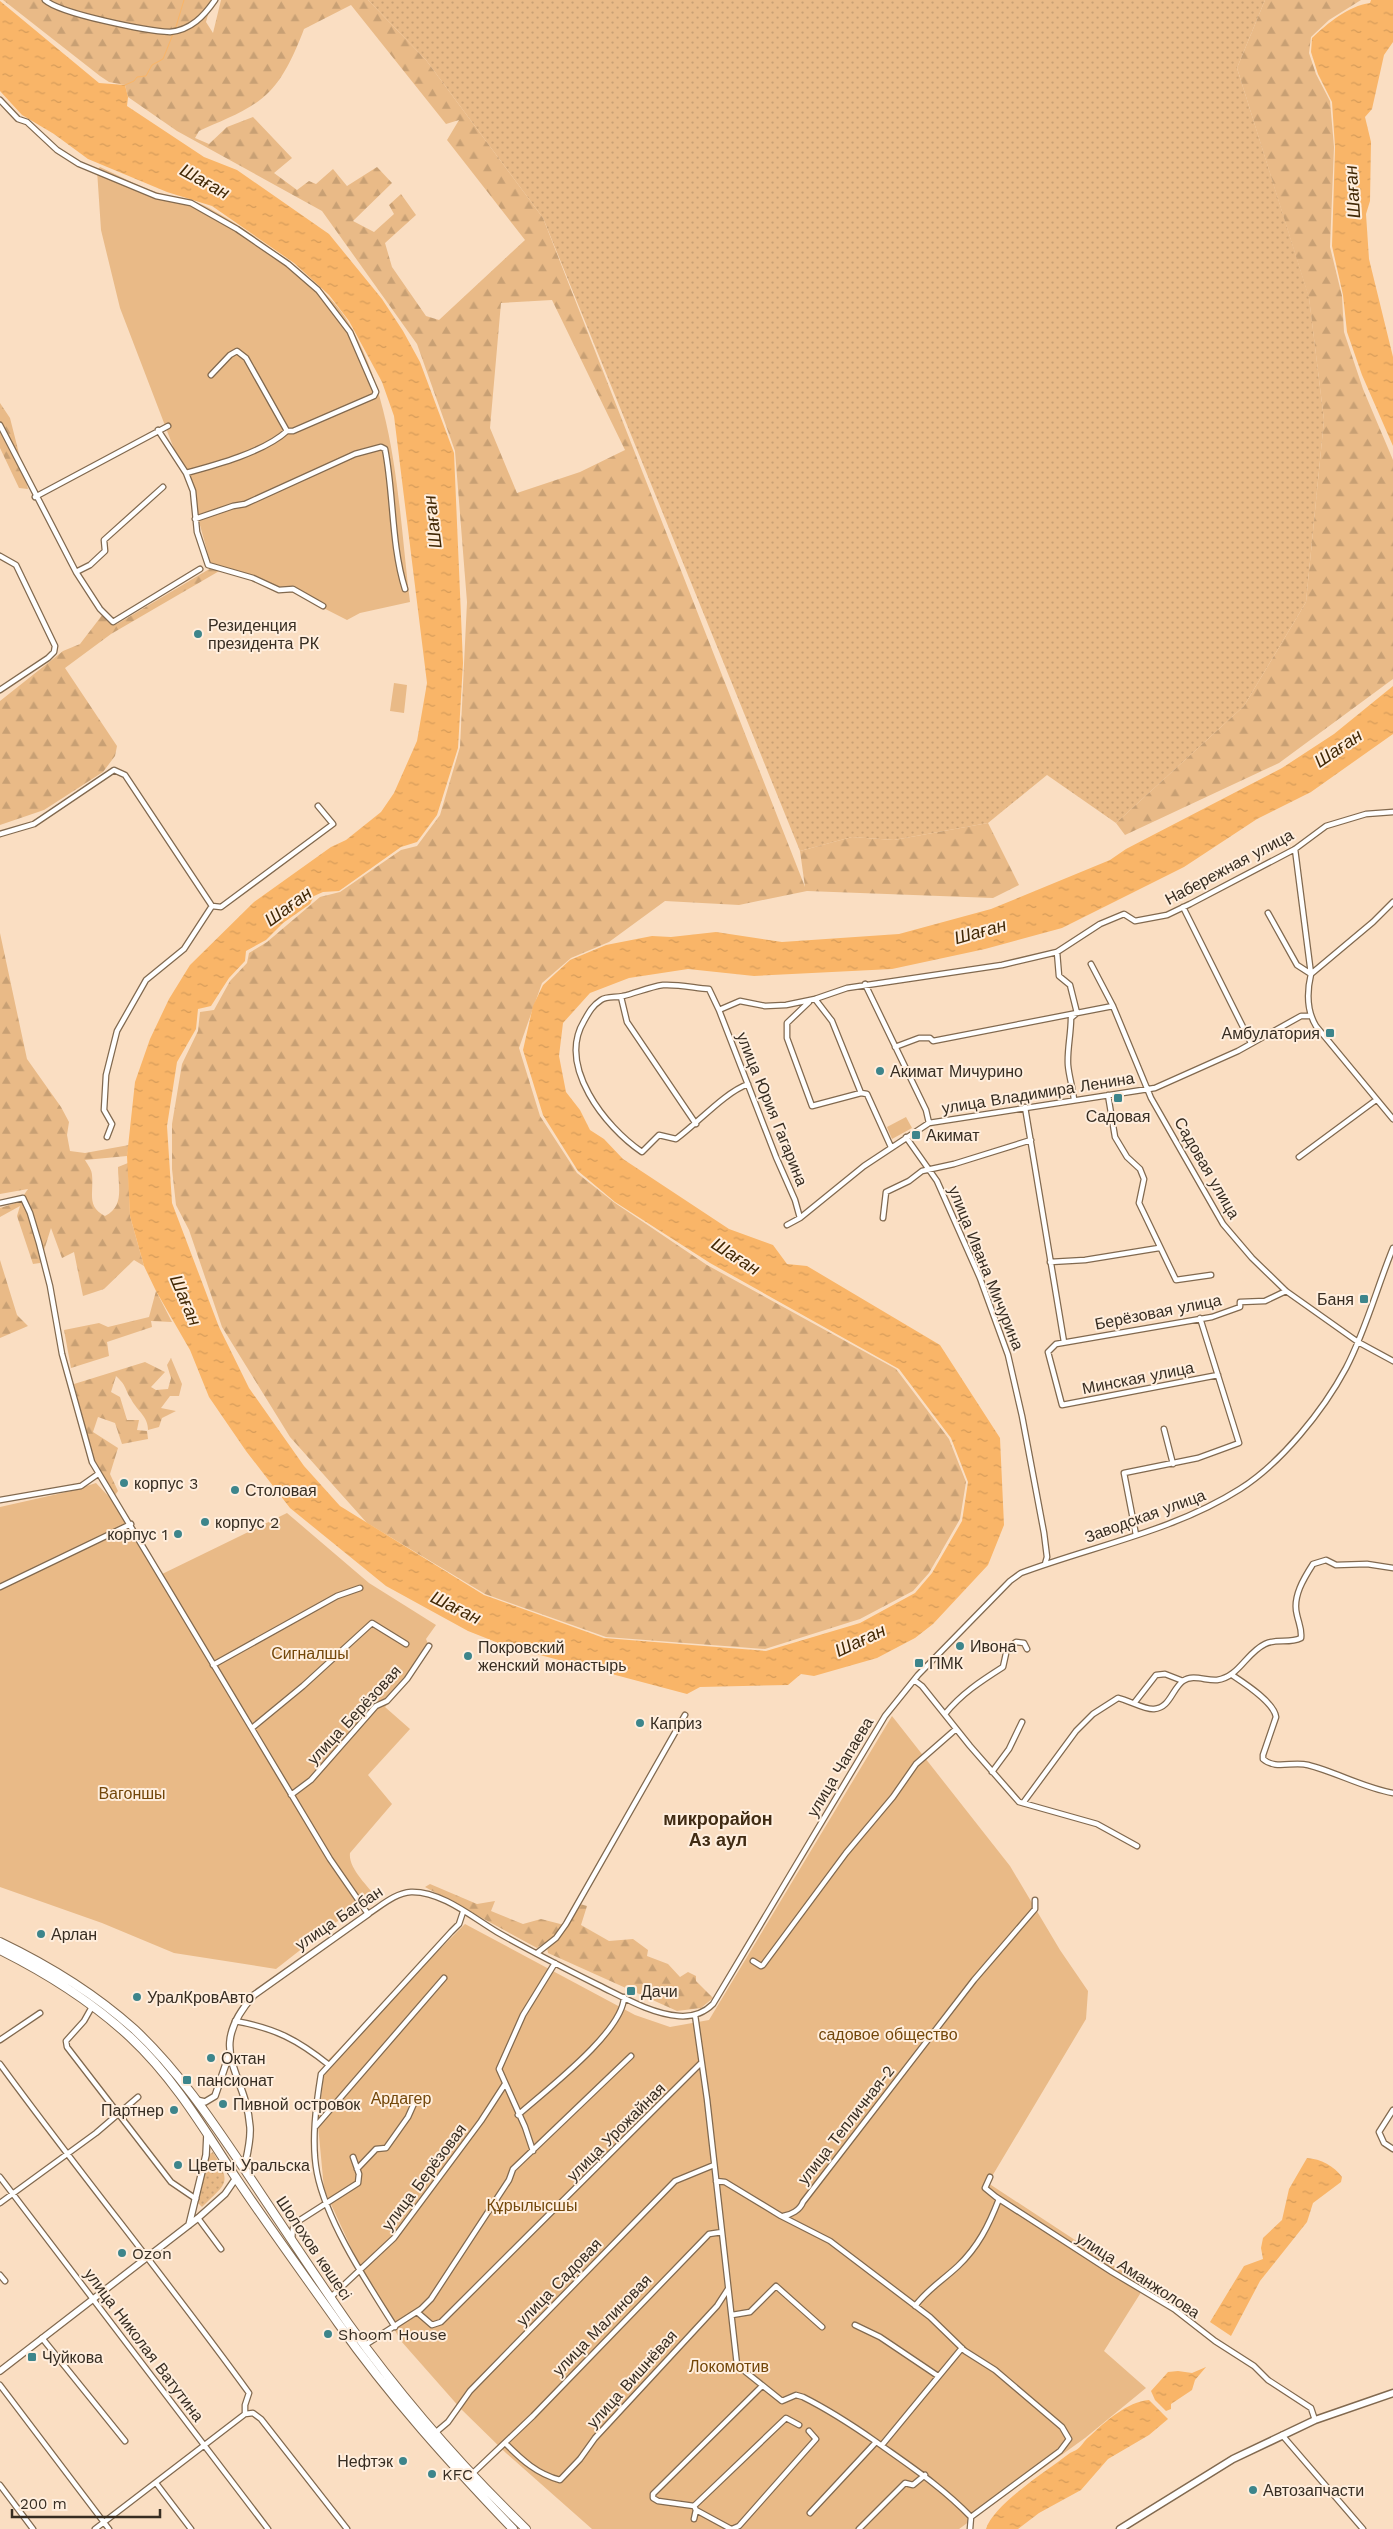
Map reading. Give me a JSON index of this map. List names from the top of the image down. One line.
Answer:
{"streets":{"highway":["Шолохов көшесі"],"street":["Набережная улица","улица Владимира Ленина","улица Юрия Гагарина","Садовая улица","улица Ивана Мичурина","Берёзовая улица","Минская улица","Заводская улица","улица Берёзовая","улица Чапаева","улица Багбан","улица Тепличная-2","улица Урожайная","улица Аманжолова","улица Садовая","улица Малиновая","улица Николая Ватутина","улица Вишнёвая"]},"crossings":[["Набережная улица","улица Юрия Гагарина"],["улица Владимира Ленина","улица Юрия Гагарина"],["улица Владимира Ленина","Садовая улица"],["улица Владимира Ленина","улица Ивана Мичурина"],["Садовая улица","Берёзовая улица"],["Садовая улица","Заводская улица"],["улица Ивана Мичурина","Заводская улица"],["улица Ивана Мичурина","улица Чапаева"],["Берёзовая улица","Минская улица"],["Заводская улица","улица Чапаева"],["улица Берёзовая","Шолохов көшесі"],["улица Чапаева","улица Багбан"],["улица Багбан","Шолохов көшесі"],["Шолохов көшесі","улица Садовая"],["Шолохов көшесі","улица Малиновая"],["улица Малиновая","улица Вишнёвая"]],"districts":["микрорайон Аз аул"],"water":["Шаған"],"parks":["Сигналшы","Вагоншы","садовое общество","Ардагер","Құрылысшы","Локомотив"],"places":{"other":["Резиденция президента РК","Акимат Мичурино","корпус 3","Столовая","корпус 2","корпус 1","Ивона","Покровский женский монастырь","Каприз","Арлан","УралКровАвто","Октан","Пивной островок","Партнер","Цветы Уральска","Ozon","Shoom House","Нефтэк","KFC","Автозапчасти"],"transit":["Амбулатория","Садовая","Акимат","Баня","ПМК","Дачи","пансионат","Чуйкова"]},"scale_bar":"200 m"}
